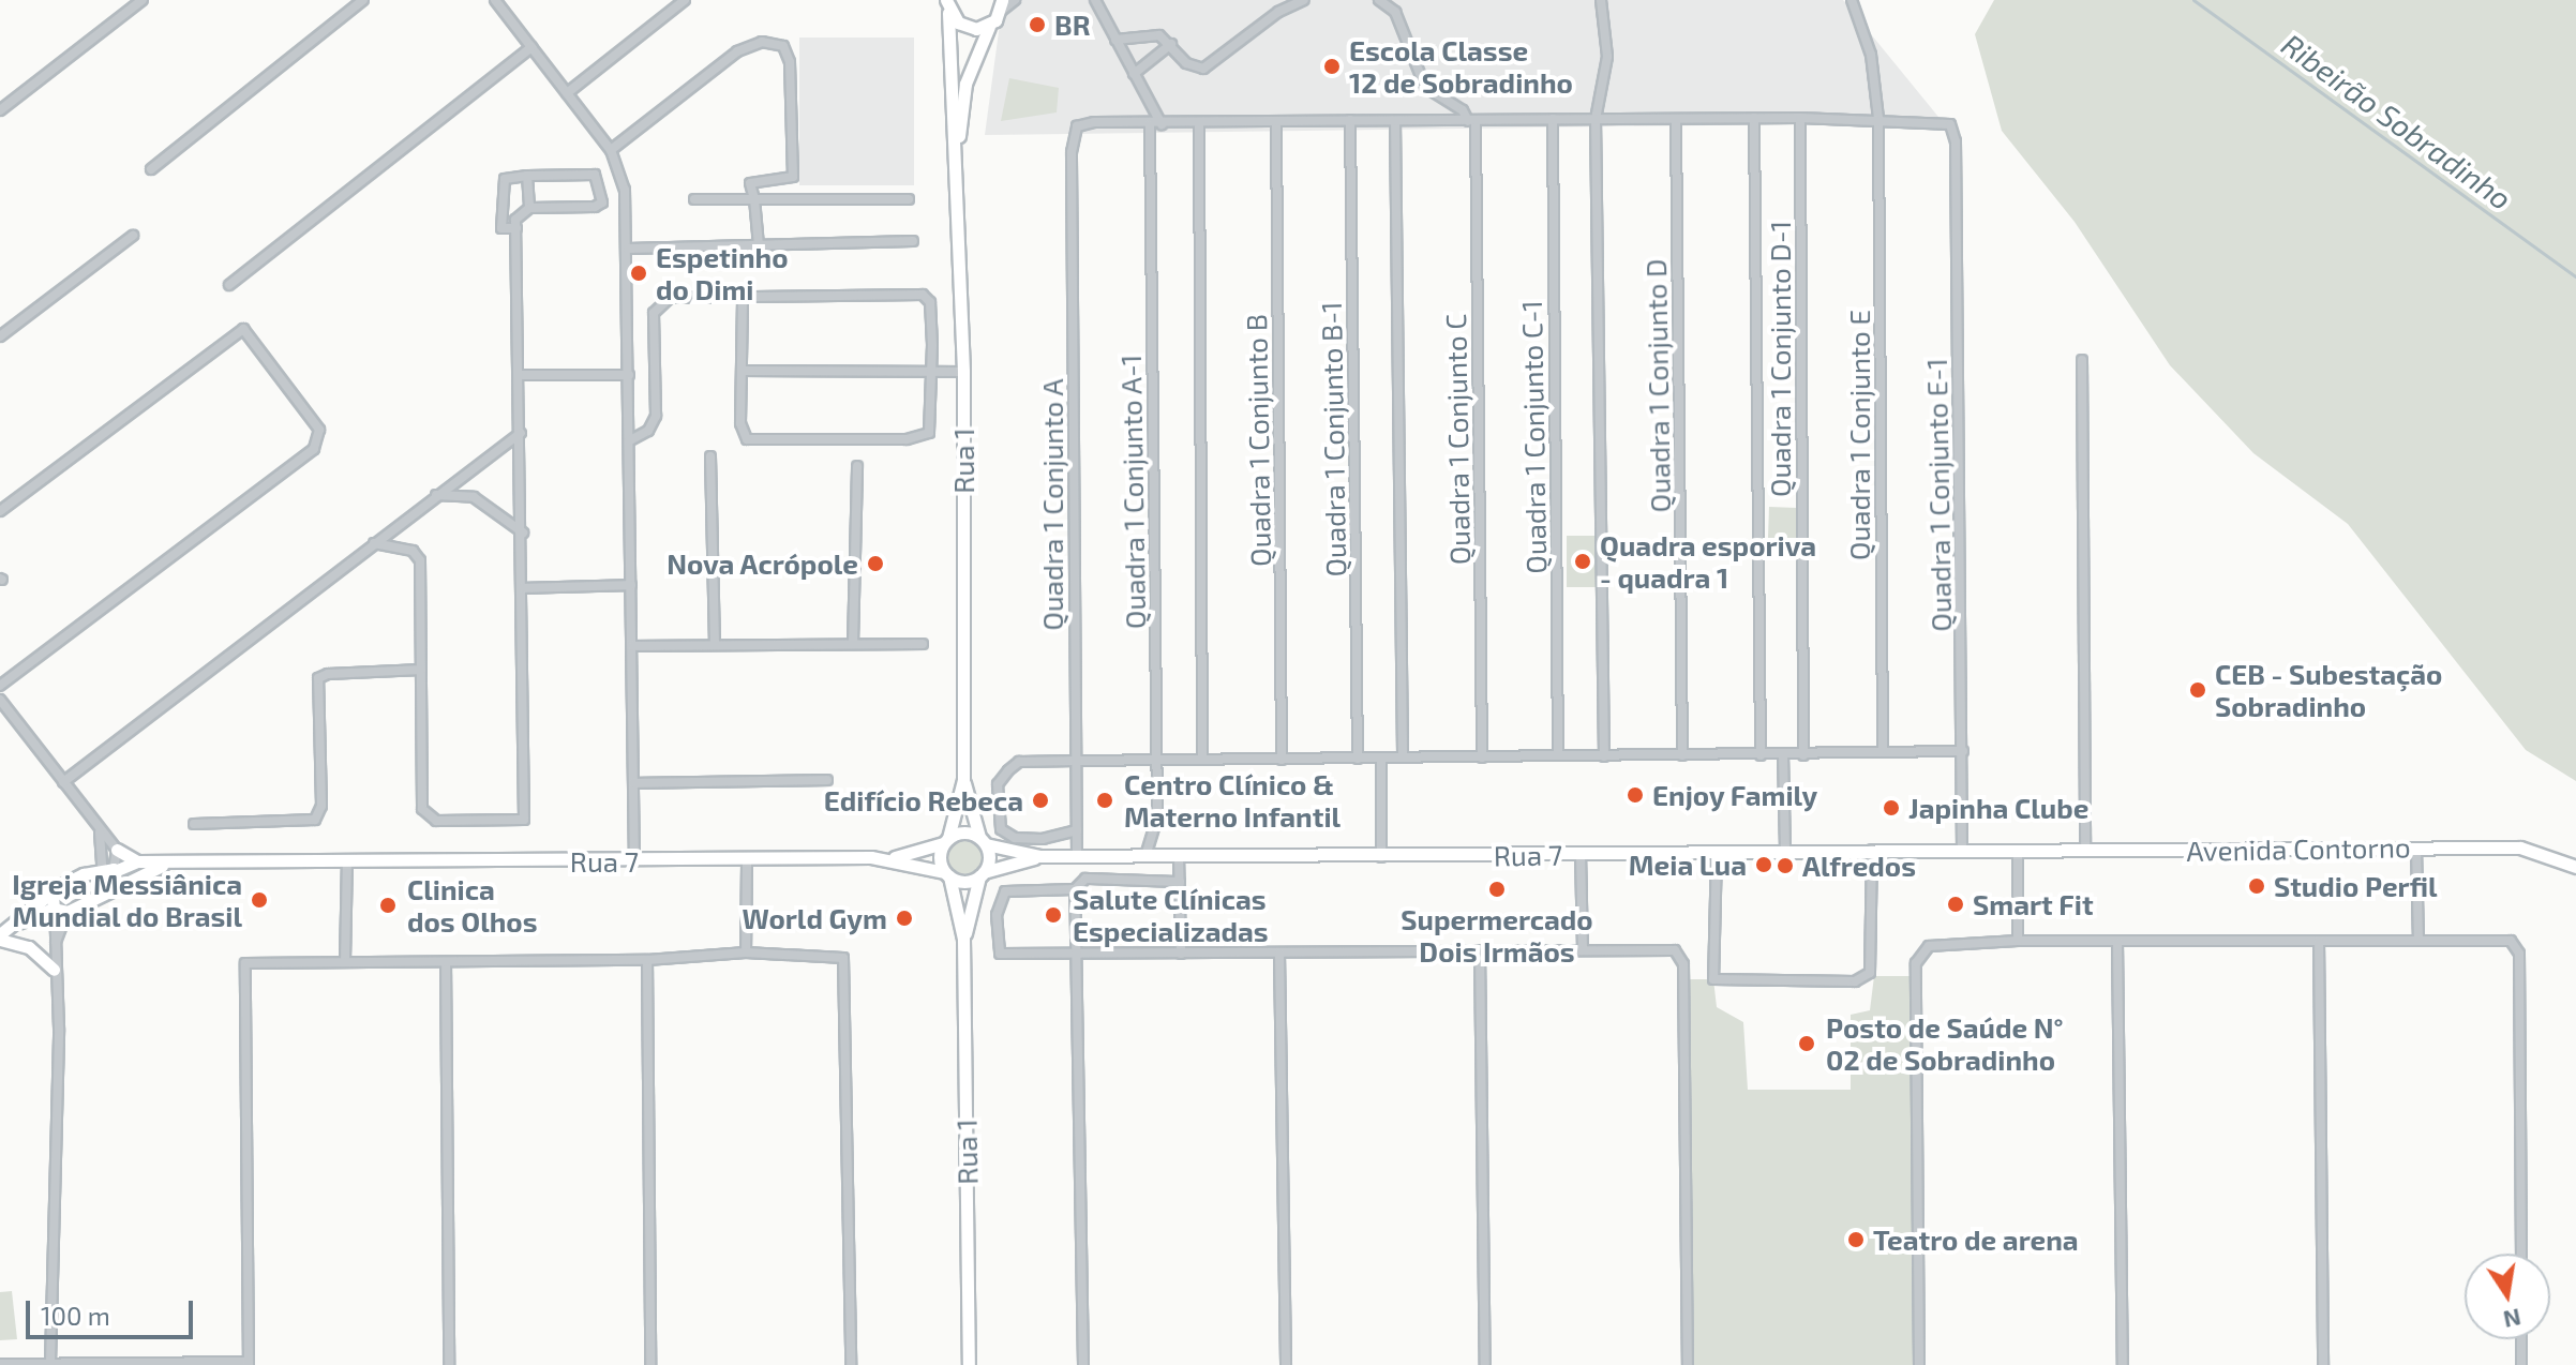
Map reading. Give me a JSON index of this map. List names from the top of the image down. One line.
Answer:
{"streets":{"main road":["Rua 1","Avenida Contorno","Rua 7"],"street":["Quadra 1 Conjunto D-1","Quadra 1 Conjunto D","Quadra 1 Conjunto E","Quadra 1 Conjunto C-1","Quadra 1 Conjunto B-1","Quadra 1 Conjunto C","Quadra 1 Conjunto B","Quadra 1 Conjunto A-1","Quadra 1 Conjunto E-1","Quadra 1 Conjunto A"]},"crossings":[["Quadra 1 Conjunto E","Quadra 1 Conjunto E-1"],["Rua 1","Rua 7"],["Quadra 1 Conjunto A-1","Quadra 1 Conjunto A"],["Quadra 1 Conjunto A-1","Rua 7"],["Quadra 1 Conjunto E-1","Rua 7"],["Quadra 1 Conjunto A","Rua 7"],["Avenida Contorno","Rua 7"]],"water":["Ribeirão Sobradinho"],"places":["BR","Escola Classe 12 de Sobradinho","Espetinho do Dimi","Quadra esporiva - quadra 1","Nova Acrópole","CEB - Subestação Sobradinho","Enjoy Family","Edifício Rebeca","Centro Clínico & Materno Infantil","Japinha Clube","Meia Lua","Alfredos","Studio Perfil","Supermercado Dois Irmãos","Igreja Messiânica Mundial do Brasil","Smart Fit","Clinica dos Olhos","Salute Clínicas Especializadas","World Gym","Posto de Saúde N° 02 de Sobradinho","Teatro de arena"],"scale_bar":"100 m","north":"bottom"}
